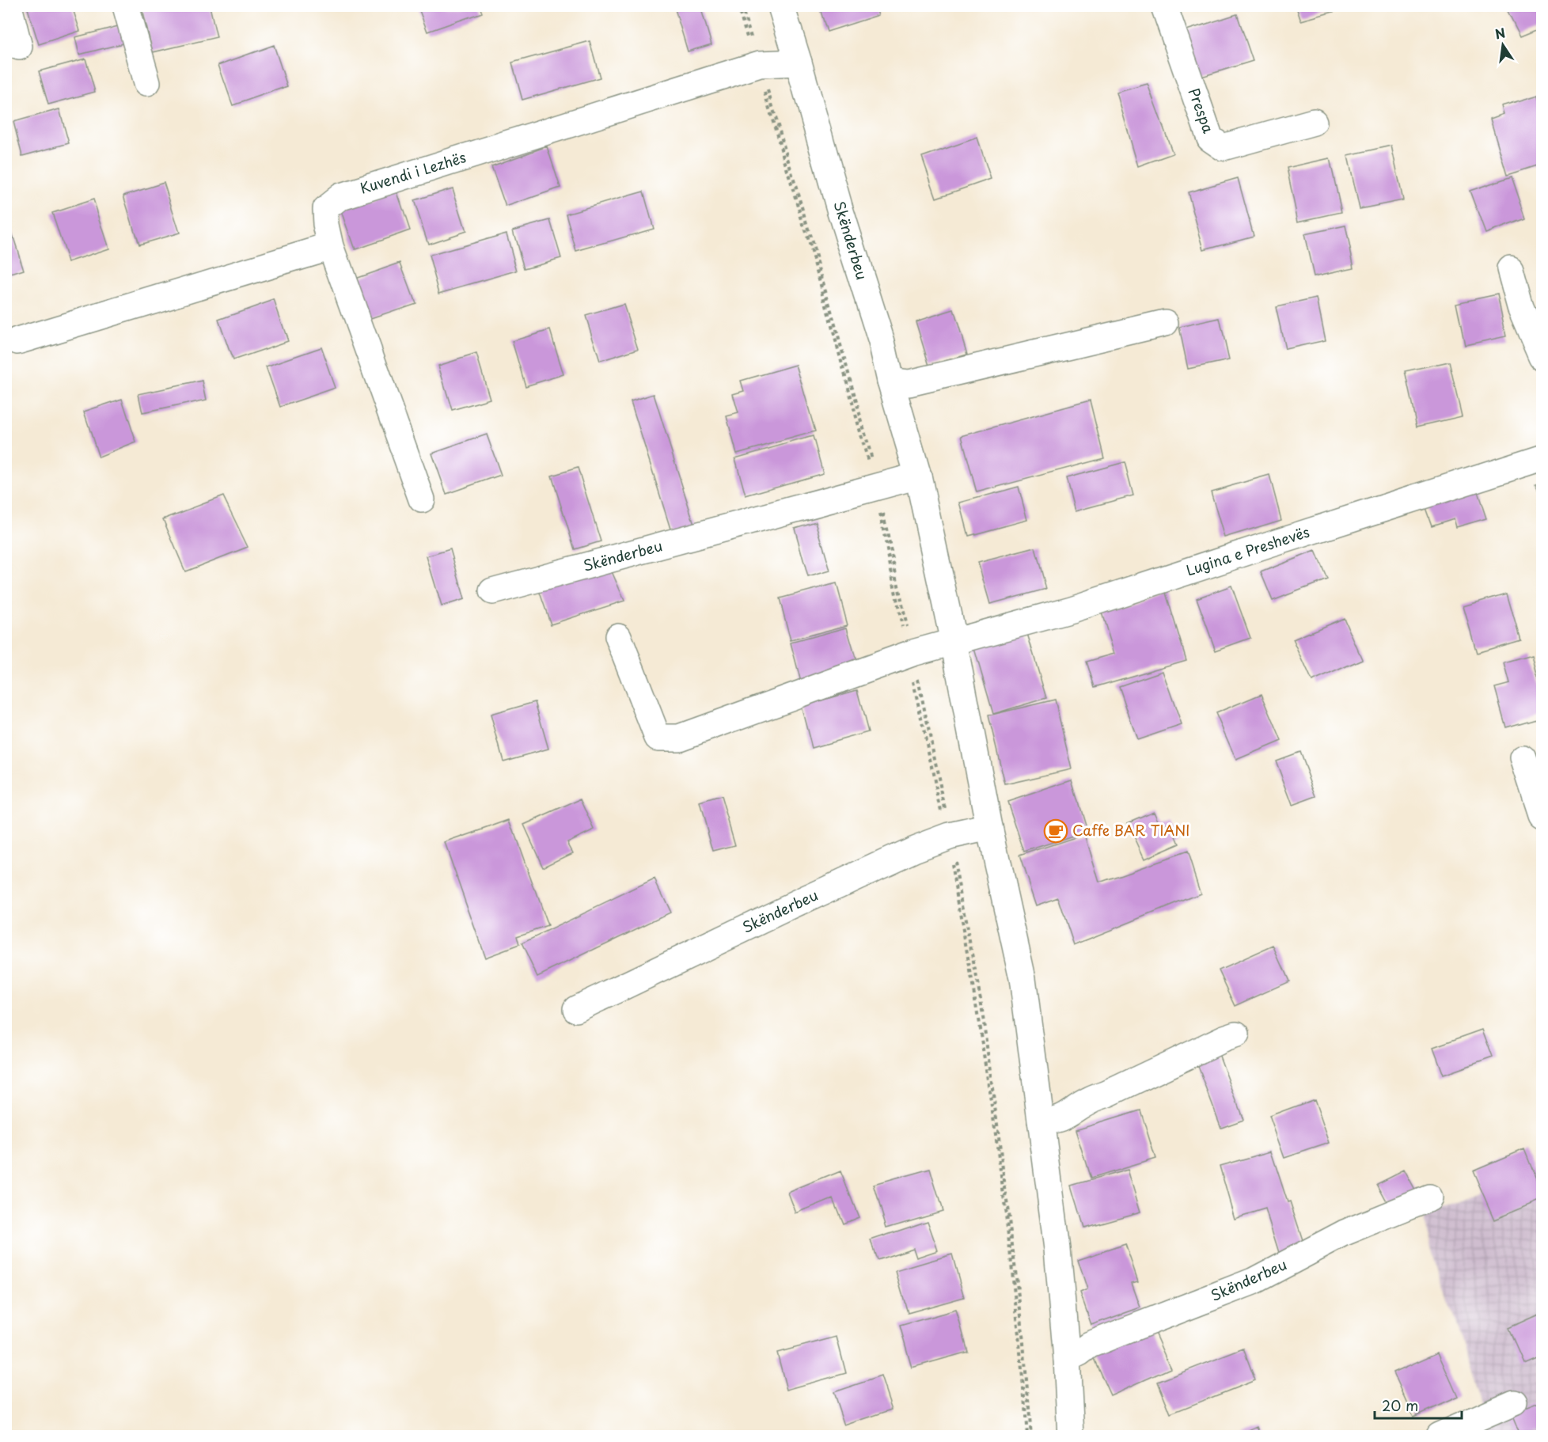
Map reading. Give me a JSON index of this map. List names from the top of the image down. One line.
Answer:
{"streets":{"street":["Prespa","Kuvendi i Lezhës","Skënderbeu","Lugina e Preshevës"]},"crossings":[["Kuvendi i Lezhës","Skënderbeu"],["Skënderbeu","Lugina e Preshevës"]],"places":{"cafe":["Caffe BAR TIANI"]},"scale_bar":"20 m","north":"top"}
